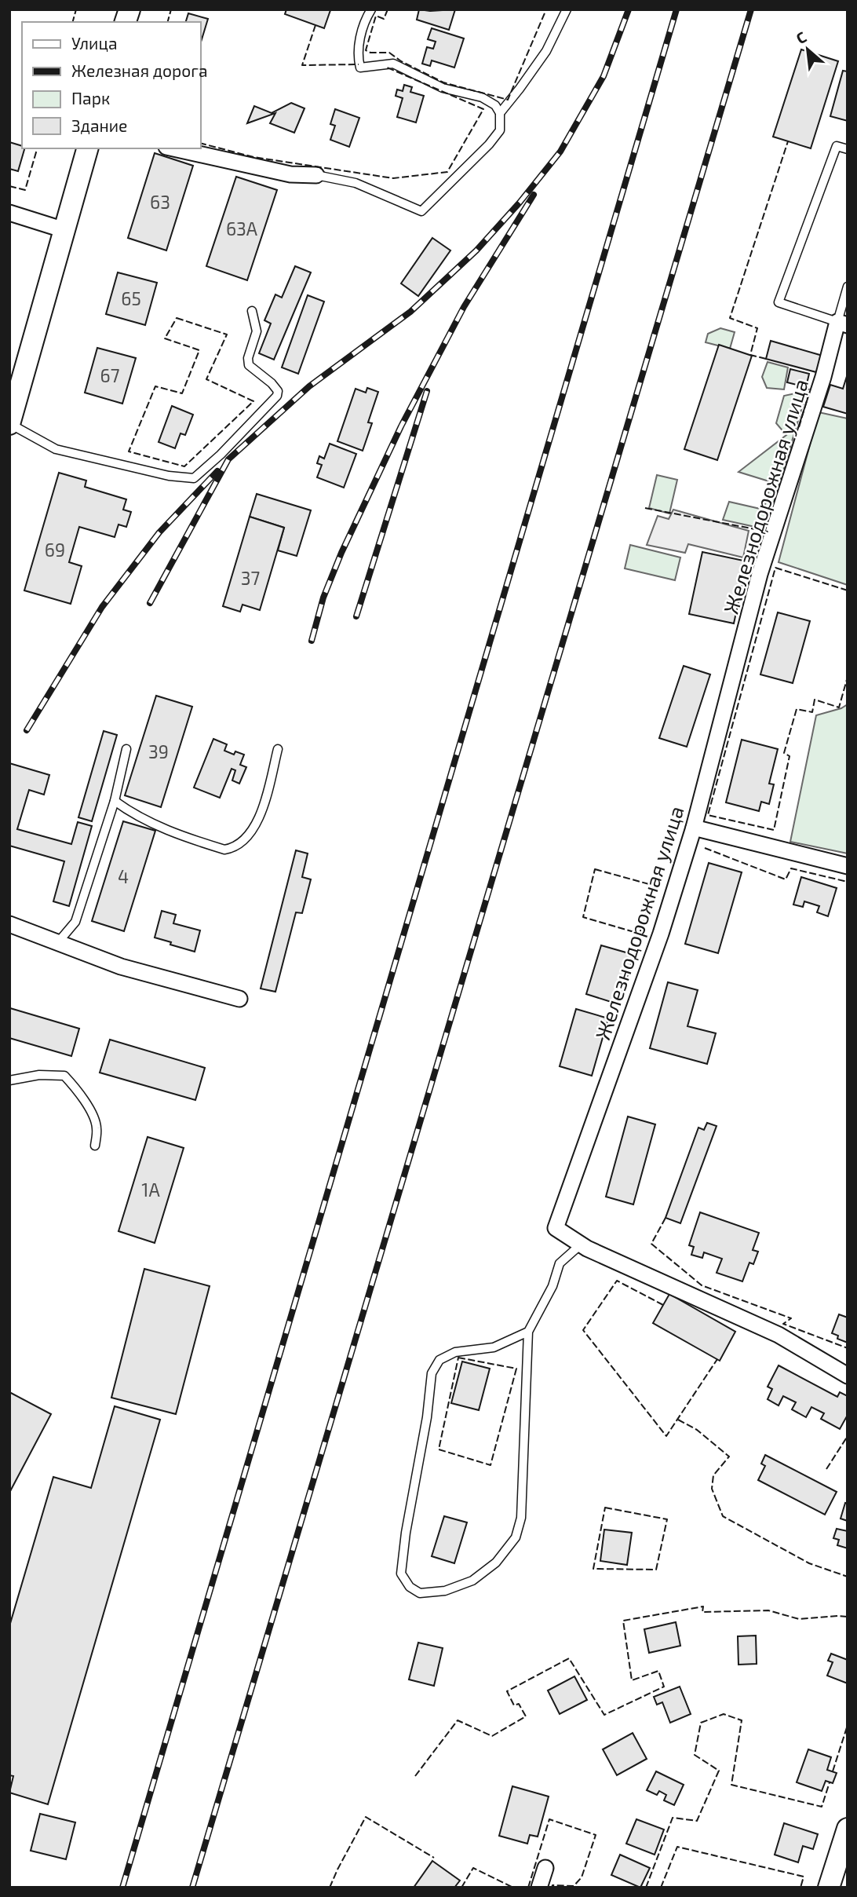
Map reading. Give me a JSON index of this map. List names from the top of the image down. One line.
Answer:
{"streets":{"street":["Железнодорожная улица"]},"house_numbers":["63","63А","65","67","69","37","39","4","1А"],"legend":["Улица","Железная дорога","Парк","Здание"],"north":"top left"}
